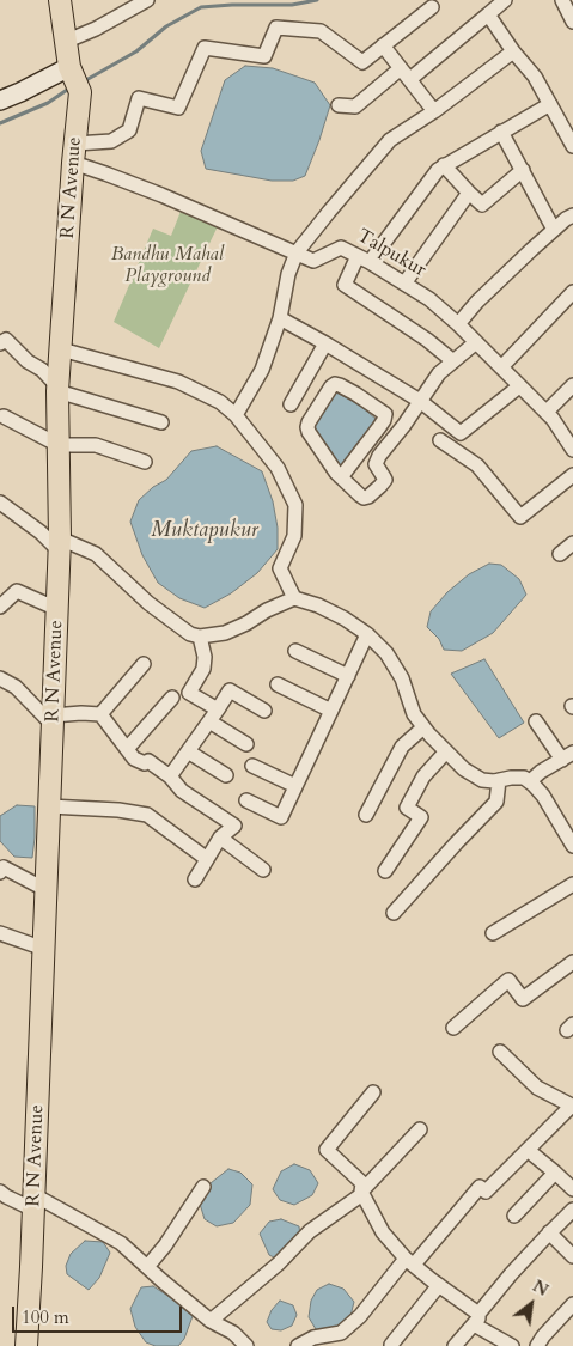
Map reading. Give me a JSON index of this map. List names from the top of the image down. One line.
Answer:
{"streets":{"main road":["R N Avenue"],"street":["Talpukur"]},"crossings":[["R N Avenue","Talpukur"]],"water":["Muktapukur"],"parks":["Bandhu Mahal Playground"],"scale_bar":"100 m","north":"top right"}
